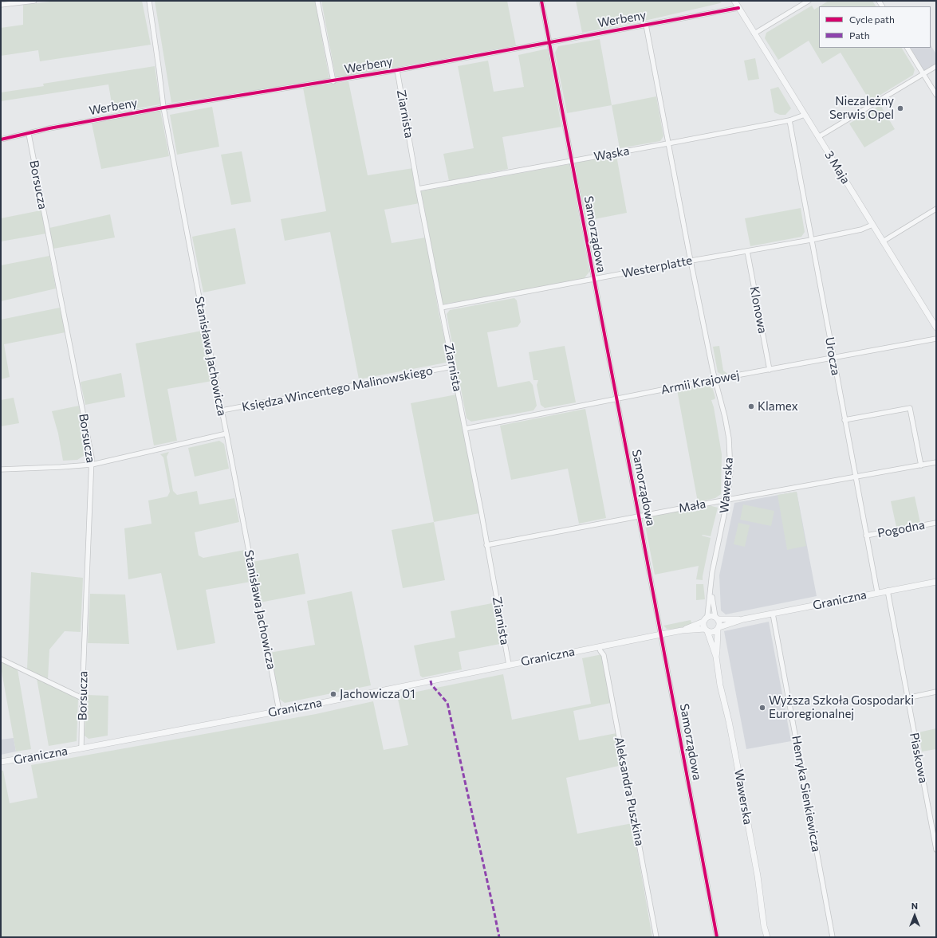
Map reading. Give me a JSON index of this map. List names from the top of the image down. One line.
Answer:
{"streets":{"street":["Werbeny","Ziarnista","Wąska","3 Maja","Borsucza","Samorządowa","Westerplatte","Klonowa","Stanisława Jachowicza","Urocza","Armii Krajowej","Księdza Wincentego Malinowskiego","Wawerska","Mała","Pogodna","Graniczna","Piaskowa","Aleksandra Puszkina","Henryka Sienkiewicza"]},"crossings":[["Werbeny","Ziarnista"],["Werbeny","3 Maja"],["Werbeny","Borsucza"],["Werbeny","Samorządowa"],["Werbeny","Stanisława Jachowicza"],["Werbeny","Wawerska"],["Ziarnista","Wąska"],["Ziarnista","Westerplatte"],["Ziarnista","Armii Krajowej"],["Ziarnista","Księdza Wincentego Malinowskiego"],["Ziarnista","Mała"],["Ziarnista","Graniczna"],["Wąska","3 Maja"],["Wąska","Samorządowa"],["Wąska","Urocza"],["Wąska","Wawerska"],["3 Maja","Westerplatte"],["Borsucza","Graniczna"],["Samorządowa","Westerplatte"],["Samorządowa","Armii Krajowej"],["Samorządowa","Mała"],["Samorządowa","Graniczna"],["Westerplatte","Klonowa"],["Westerplatte","Urocza"],["Westerplatte","Wawerska"],["Klonowa","Armii Krajowej"],["Stanisława Jachowicza","Księdza Wincentego Malinowskiego"],["Stanisława Jachowicza","Graniczna"],["Urocza","Armii Krajowej"],["Urocza","Mała"],["Urocza","Pogodna"],["Urocza","Graniczna"],["Armii Krajowej","Wawerska"],["Wawerska","Mała"],["Wawerska","Graniczna"],["Graniczna","Piaskowa"],["Graniczna","Aleksandra Puszkina"],["Graniczna","Henryka Sienkiewicza"]],"places":["Niezależny Serwis Opel","Klamex","Jachowicza 01","Wyższa Szkoła Gospodarki Euroregionalnej"],"legend":["Cycle path","Path"],"north":"top"}
